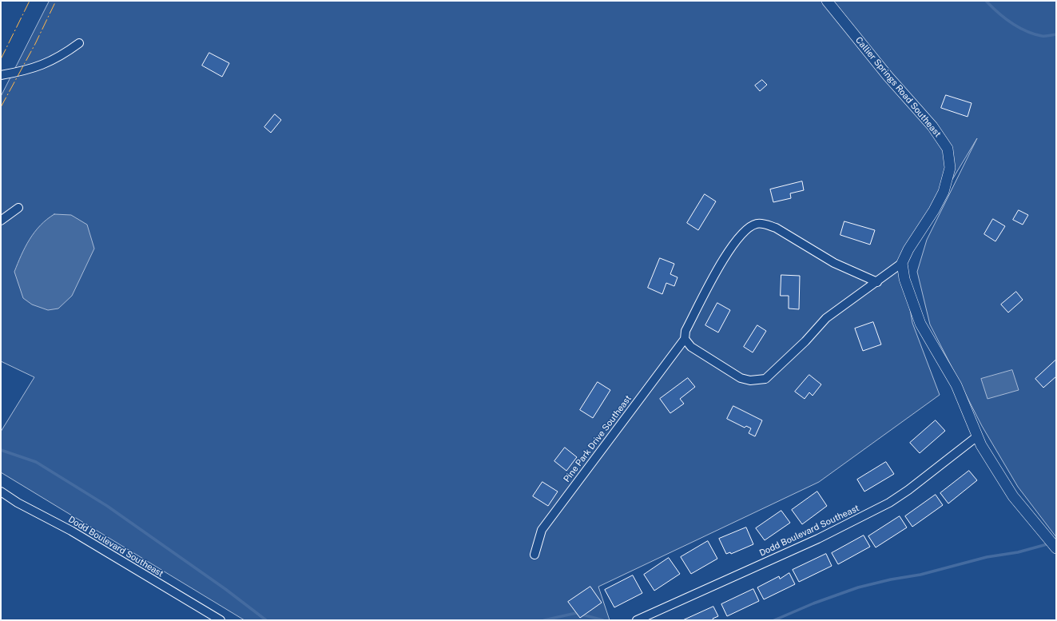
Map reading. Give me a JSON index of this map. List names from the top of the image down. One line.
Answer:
{"streets":{"street":["Callier Springs Road Southeast","Pine Park Drive Southeast","Dodd Boulevard Southeast"]}}
